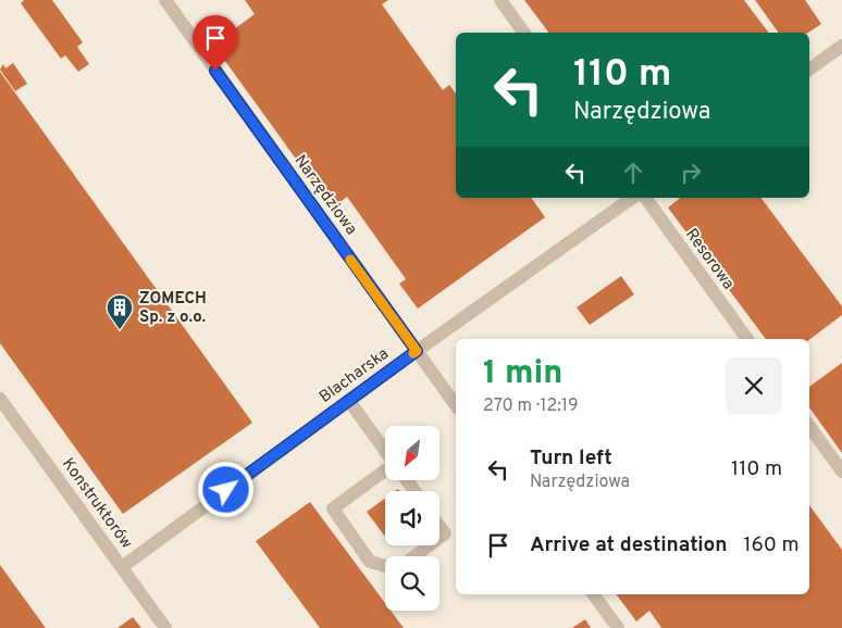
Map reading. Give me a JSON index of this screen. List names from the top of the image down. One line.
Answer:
{"streets":{"lane":["Narzędziowa","Resorowa","Blacharska","Konstruktorów"]},"crossings":[["Narzędziowa","Blacharska"],["Blacharska","Konstruktorów"]],"places":{"building":["ZOMECH Sp. z o.o."]},"north":"bottom left","page":{"turn":["110 m","Narzędziowa"],"heading":["1 min","270 m · 12:19"],"list":[{"name":"Turn left","note":"Narzędziowa","value":"110 m"},{"name":"Arrive at destination","value":"160 m"}]}}
